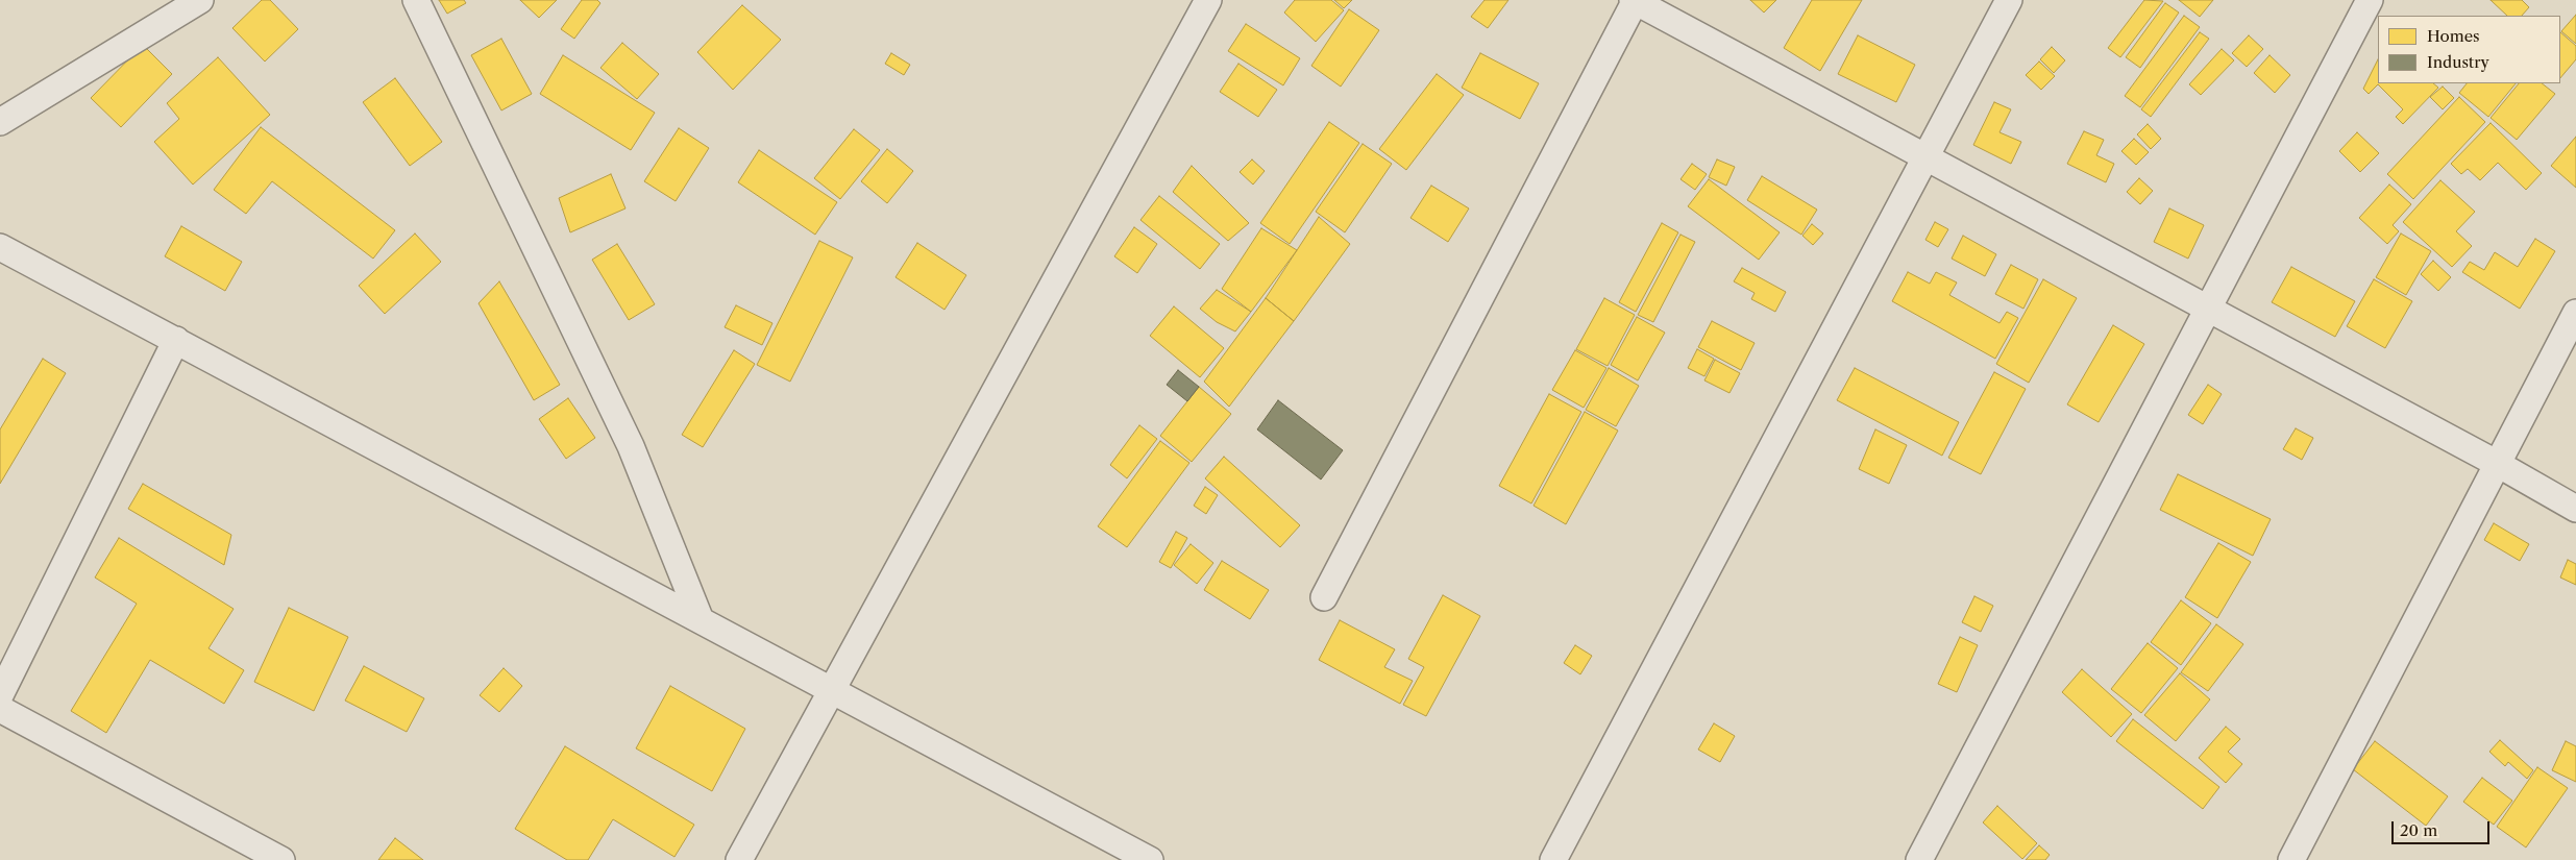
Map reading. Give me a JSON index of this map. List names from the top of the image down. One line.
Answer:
{"legend":["Homes","Industry"],"scale_bar":"20 m"}
